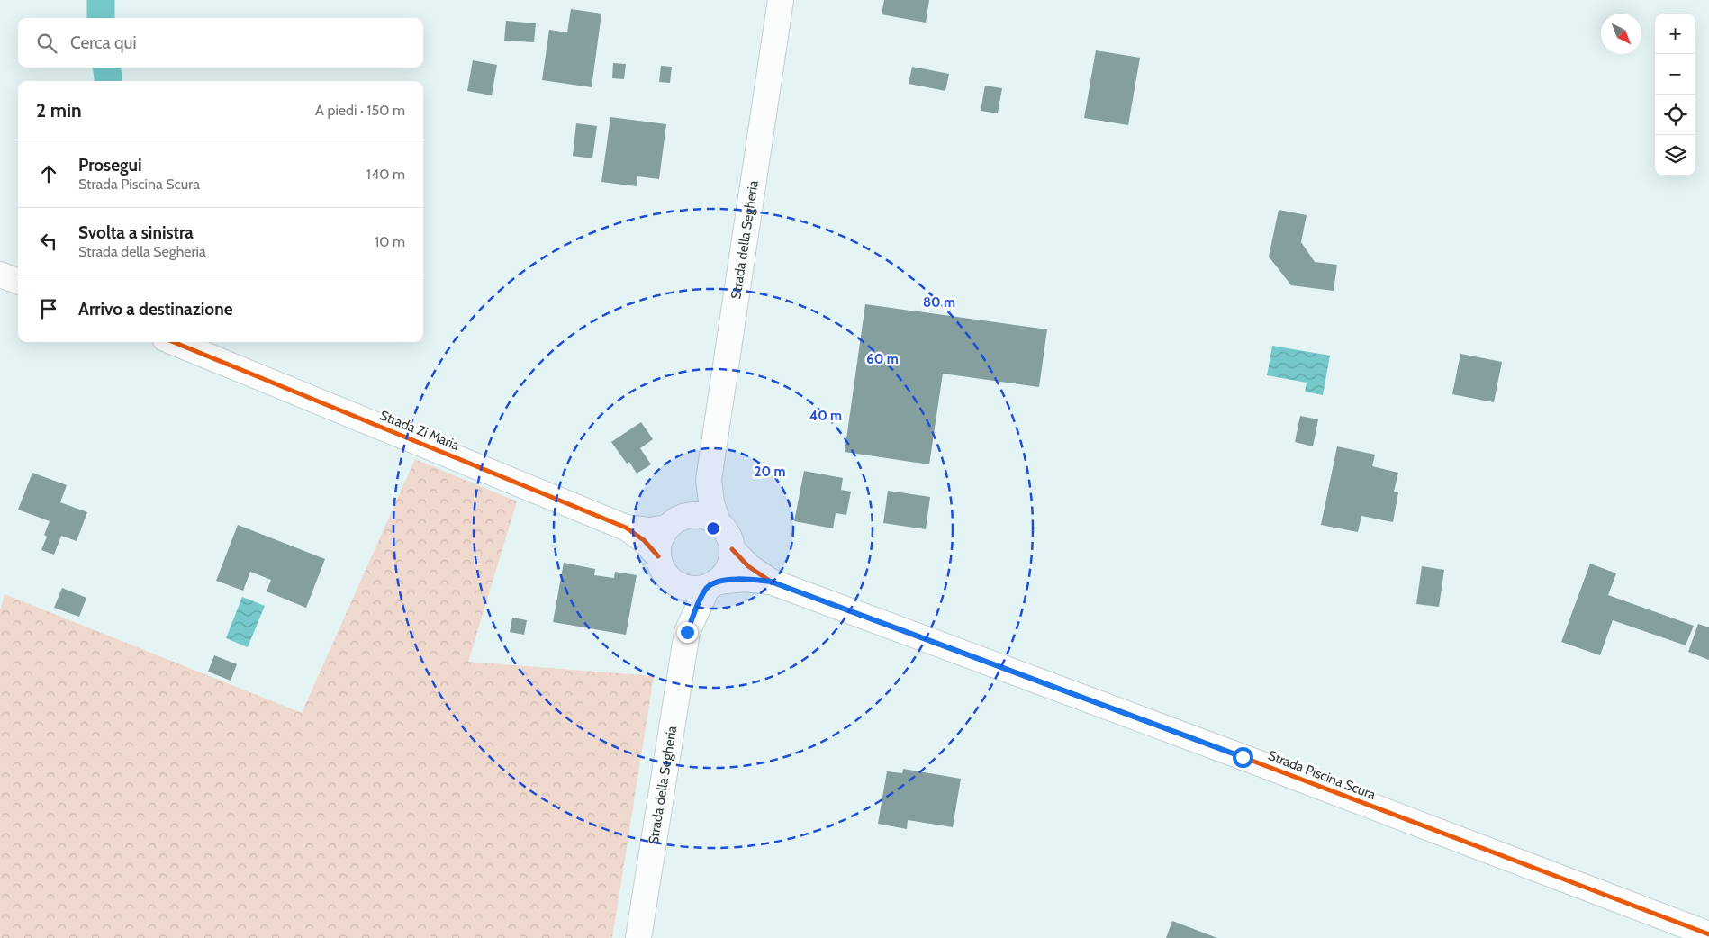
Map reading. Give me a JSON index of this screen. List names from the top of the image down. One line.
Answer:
{"streets":{"street":["Strada della Segheria","Strada Zi Maria","Strada Piscina Scura"]},"crossings":[["Strada della Segheria","Strada Zi Maria"],["Strada della Segheria","Strada Piscina Scura"],["Strada Zi Maria","Strada Piscina Scura"]],"north":"bottom right","page":{"map_buttons":["+","−"],"search":"Cerca qui","heading":["2 min","A piedi · 150 m"],"list":[["Prosegui","Strada Piscina Scura","140 m"],["Svolta a sinistra","Strada della Segheria","10 m"],"Arrivo a destinazione"]},"rings":["80 m","60 m","40 m","20 m"]}
